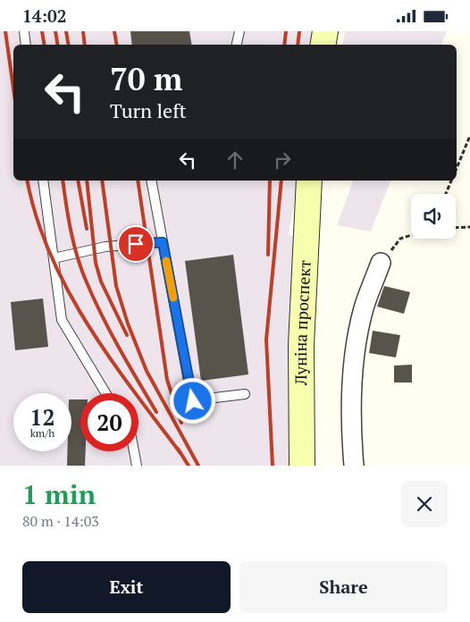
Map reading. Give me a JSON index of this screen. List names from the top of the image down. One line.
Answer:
{"streets":{"street":["Луніна проспект"]},"page":{"status":"14:02","turn":["70 m","Turn left"],"speed":"12 km/h","limit":"20","heading":["1 min","80 m · 14:03"],"buttons":["Exit","Share"]}}
